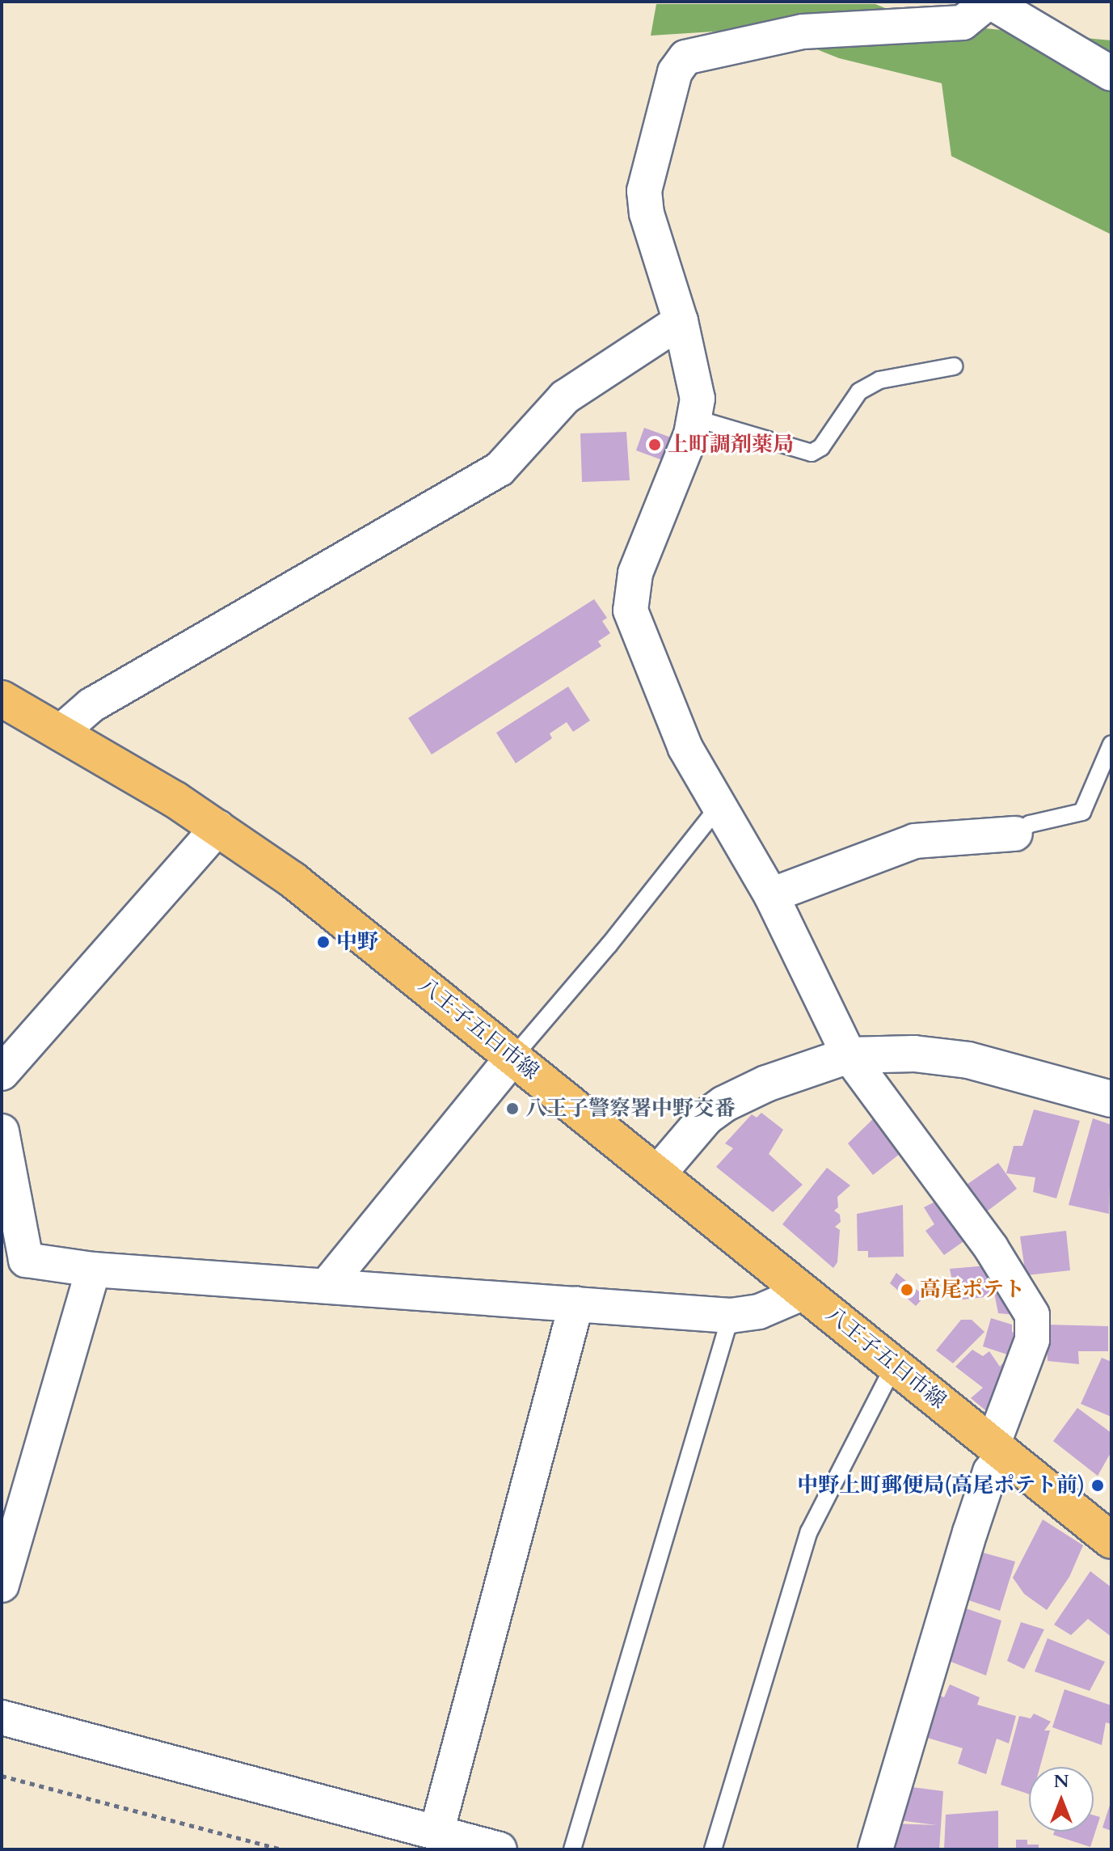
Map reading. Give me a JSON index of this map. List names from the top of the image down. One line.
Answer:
{"streets":{"main road":["八王子五日市線"]},"places":["上町調剤薬局","中野","八王子警察署中野交番","高尾ポテト","中野上町郵便局(高尾ポテト前)"],"north":"top"}
